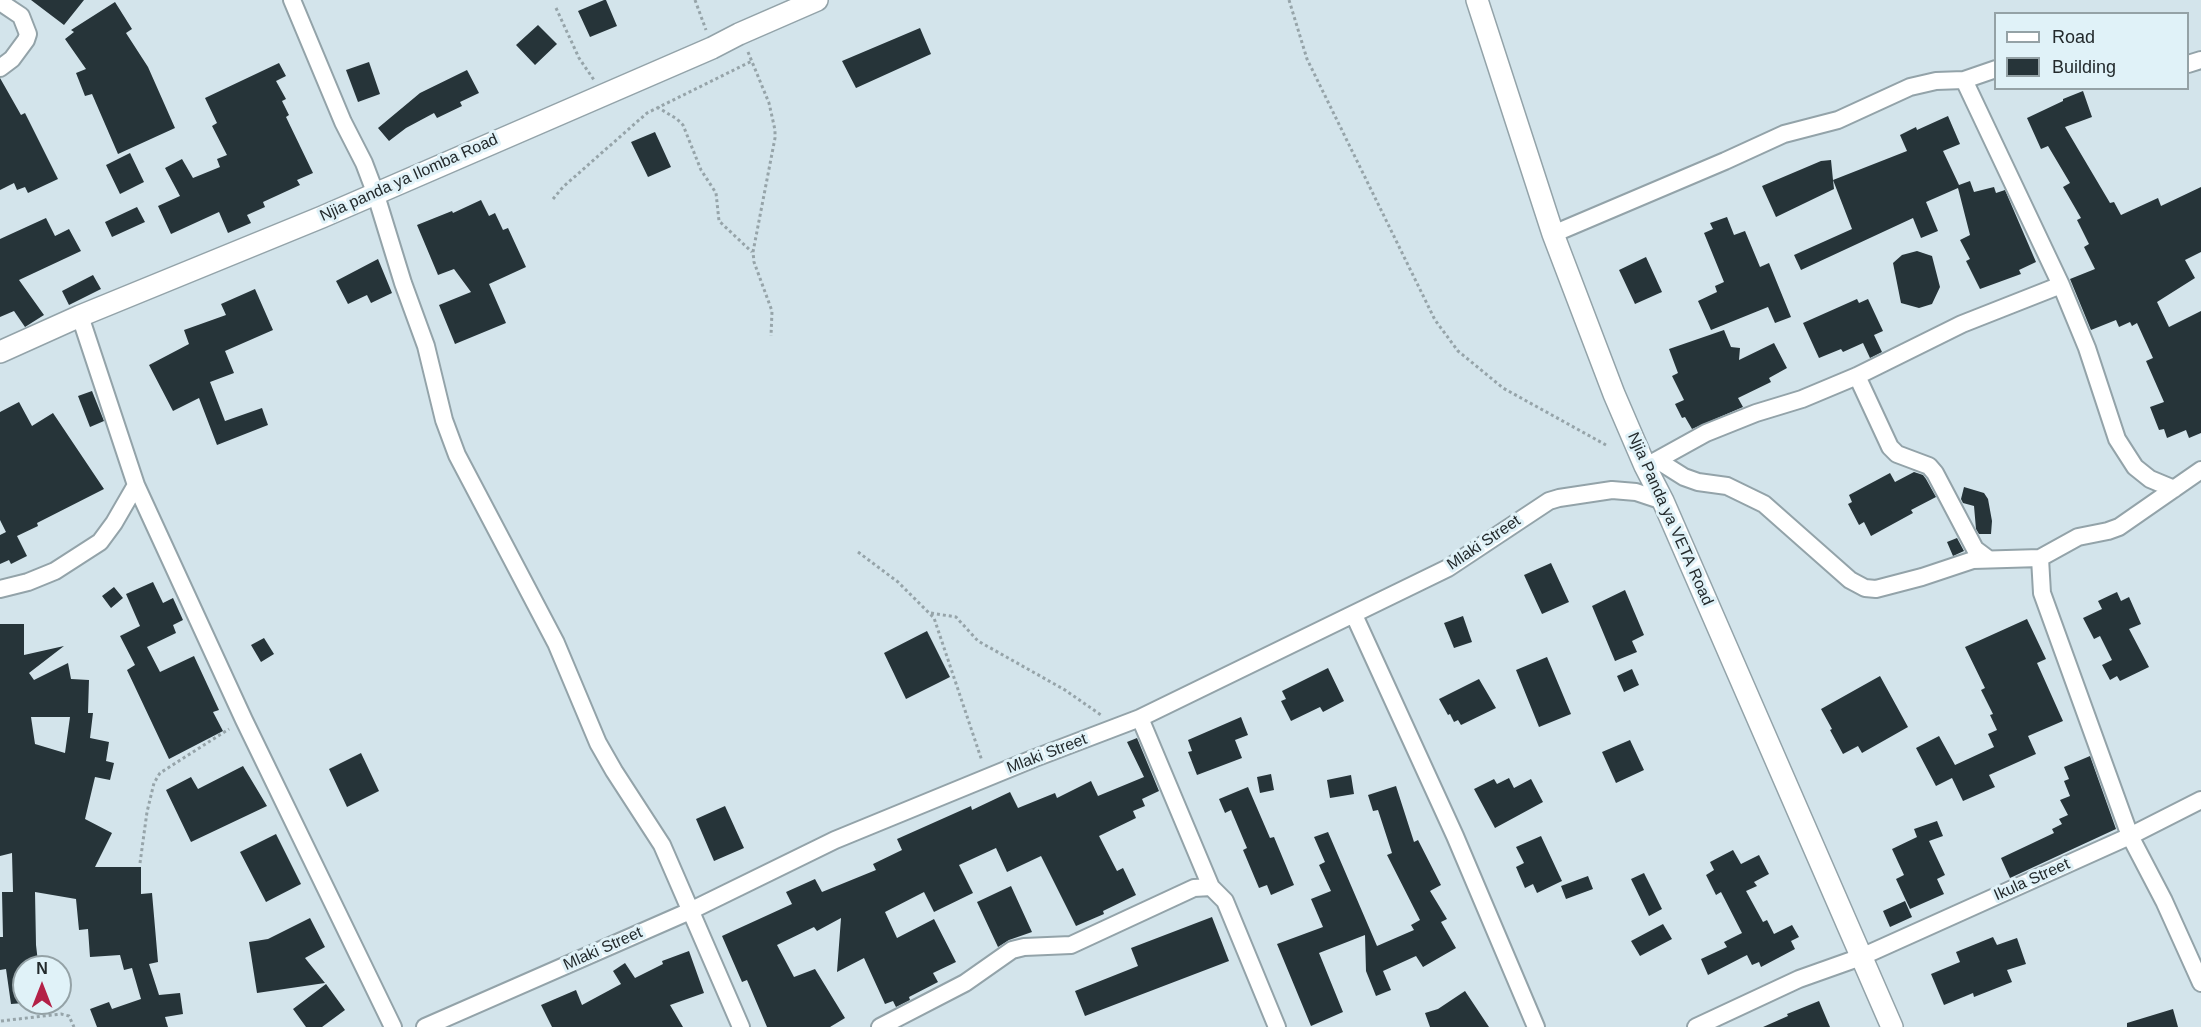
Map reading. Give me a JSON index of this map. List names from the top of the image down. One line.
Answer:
{"streets":{"street":["Njia panda ya Ilomba Road","Njia Panda ya VETA Road","Mlaki Street","Ikula Street"]},"crossings":[["Njia Panda ya VETA Road","Mlaki Street"],["Njia Panda ya VETA Road","Ikula Street"]],"legend":["Road","Building"],"north":"top"}
